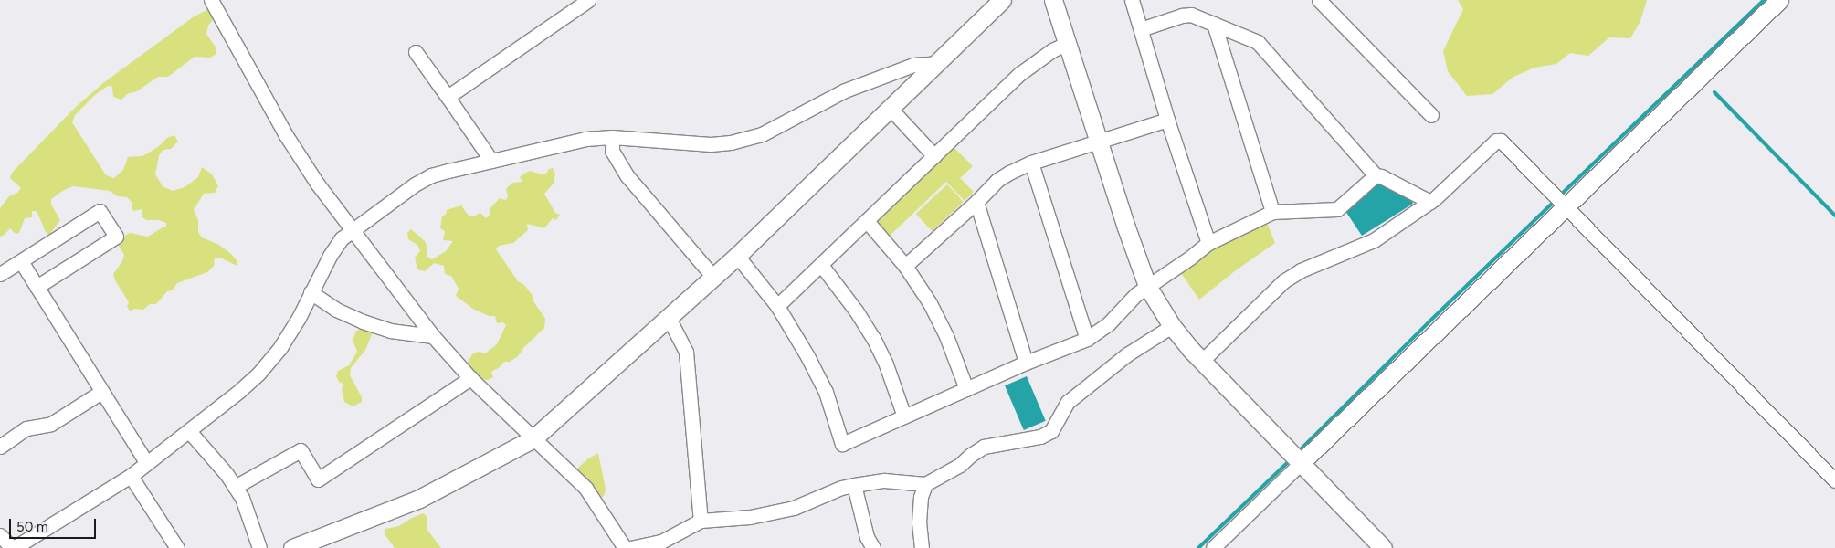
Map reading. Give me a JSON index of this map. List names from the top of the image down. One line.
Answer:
{"scale_bar":"50 m"}
